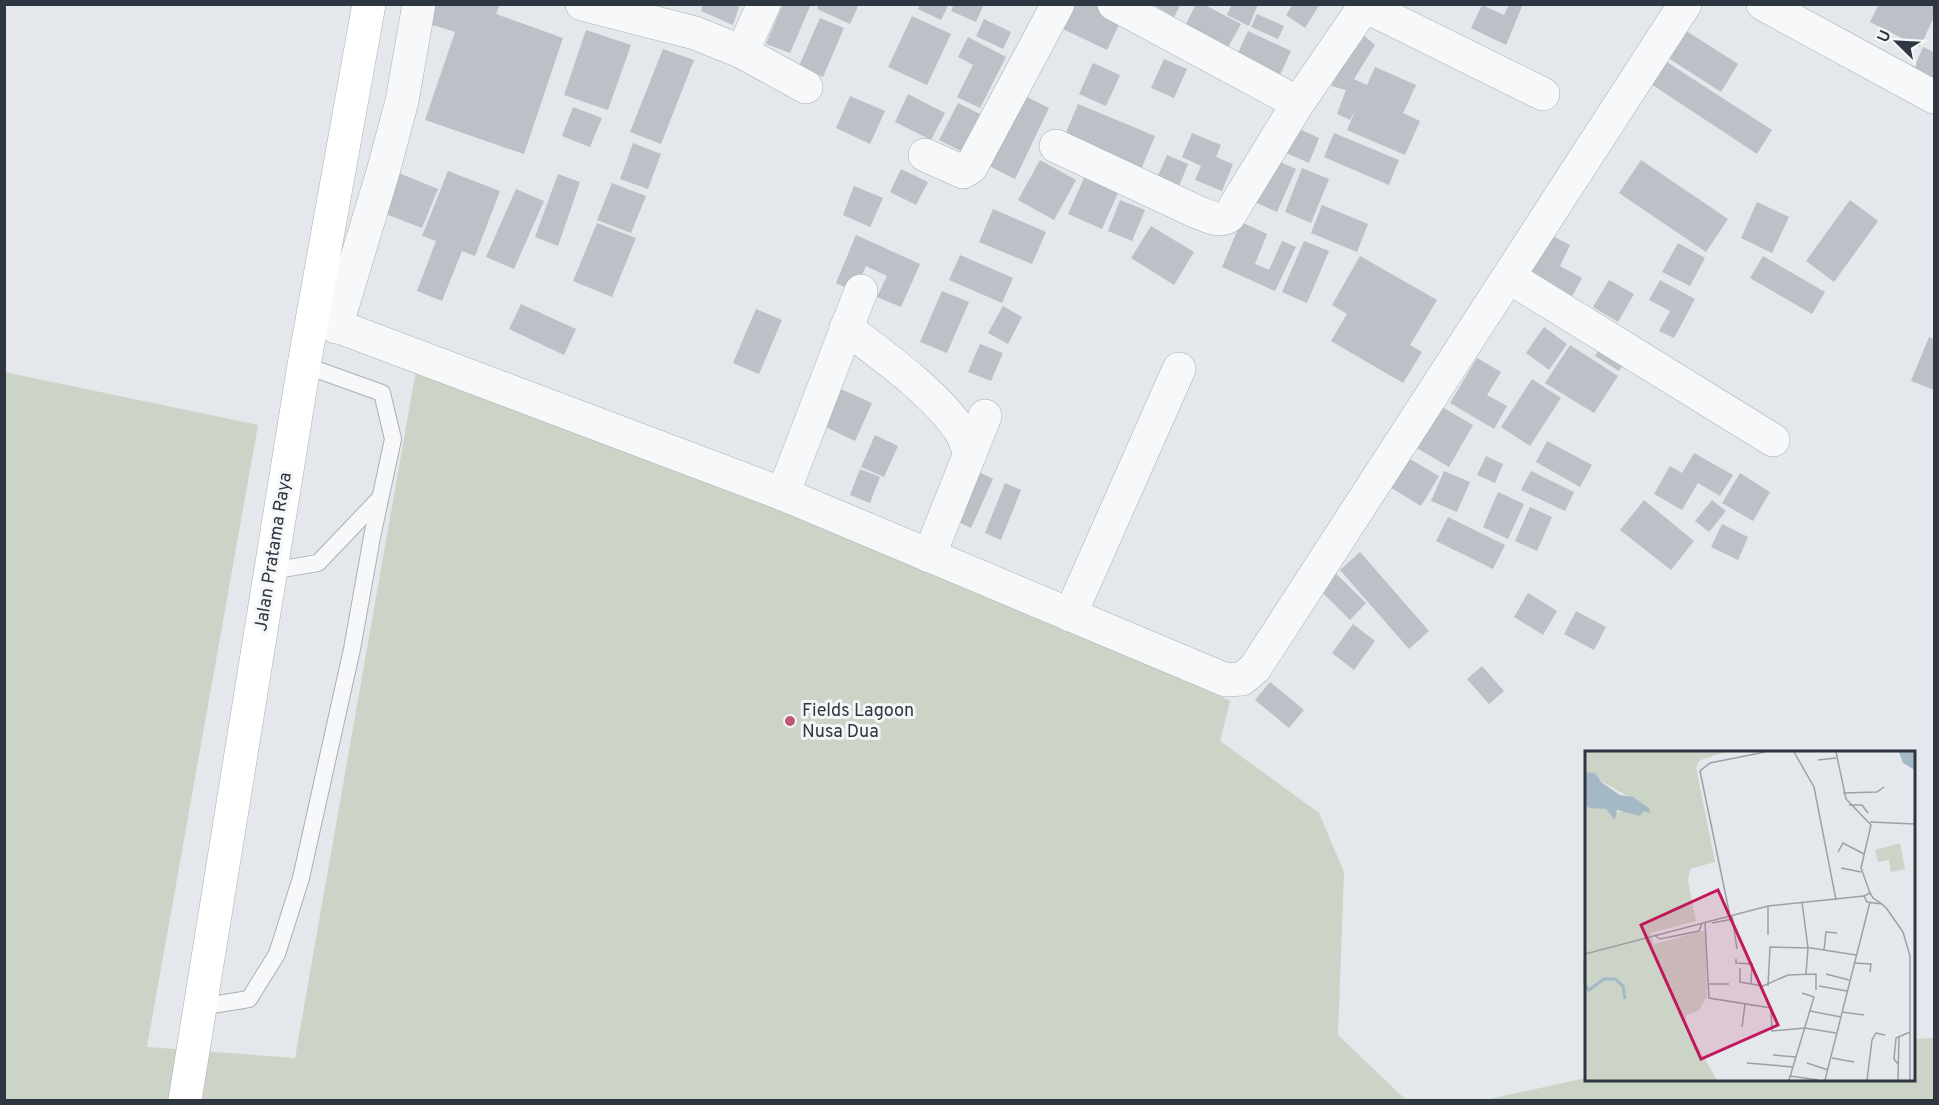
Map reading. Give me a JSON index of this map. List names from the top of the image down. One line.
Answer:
{"streets":{"main road":["Jalan Pratama Raya"]},"places":["Fields Lagoon Nusa Dua"],"north":"top left"}
